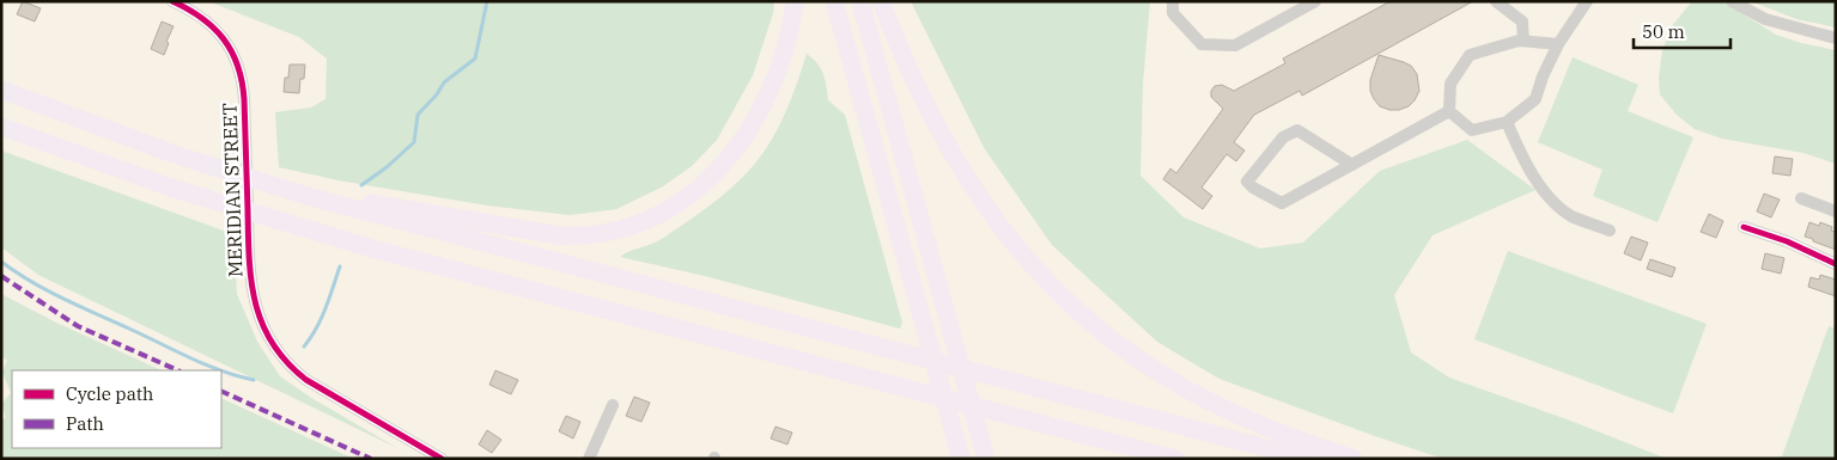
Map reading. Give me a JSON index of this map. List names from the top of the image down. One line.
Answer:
{"streets":{"street":["MERIDIAN STREET"]},"legend":["Cycle path","Path"],"scale_bar":"50 m"}
